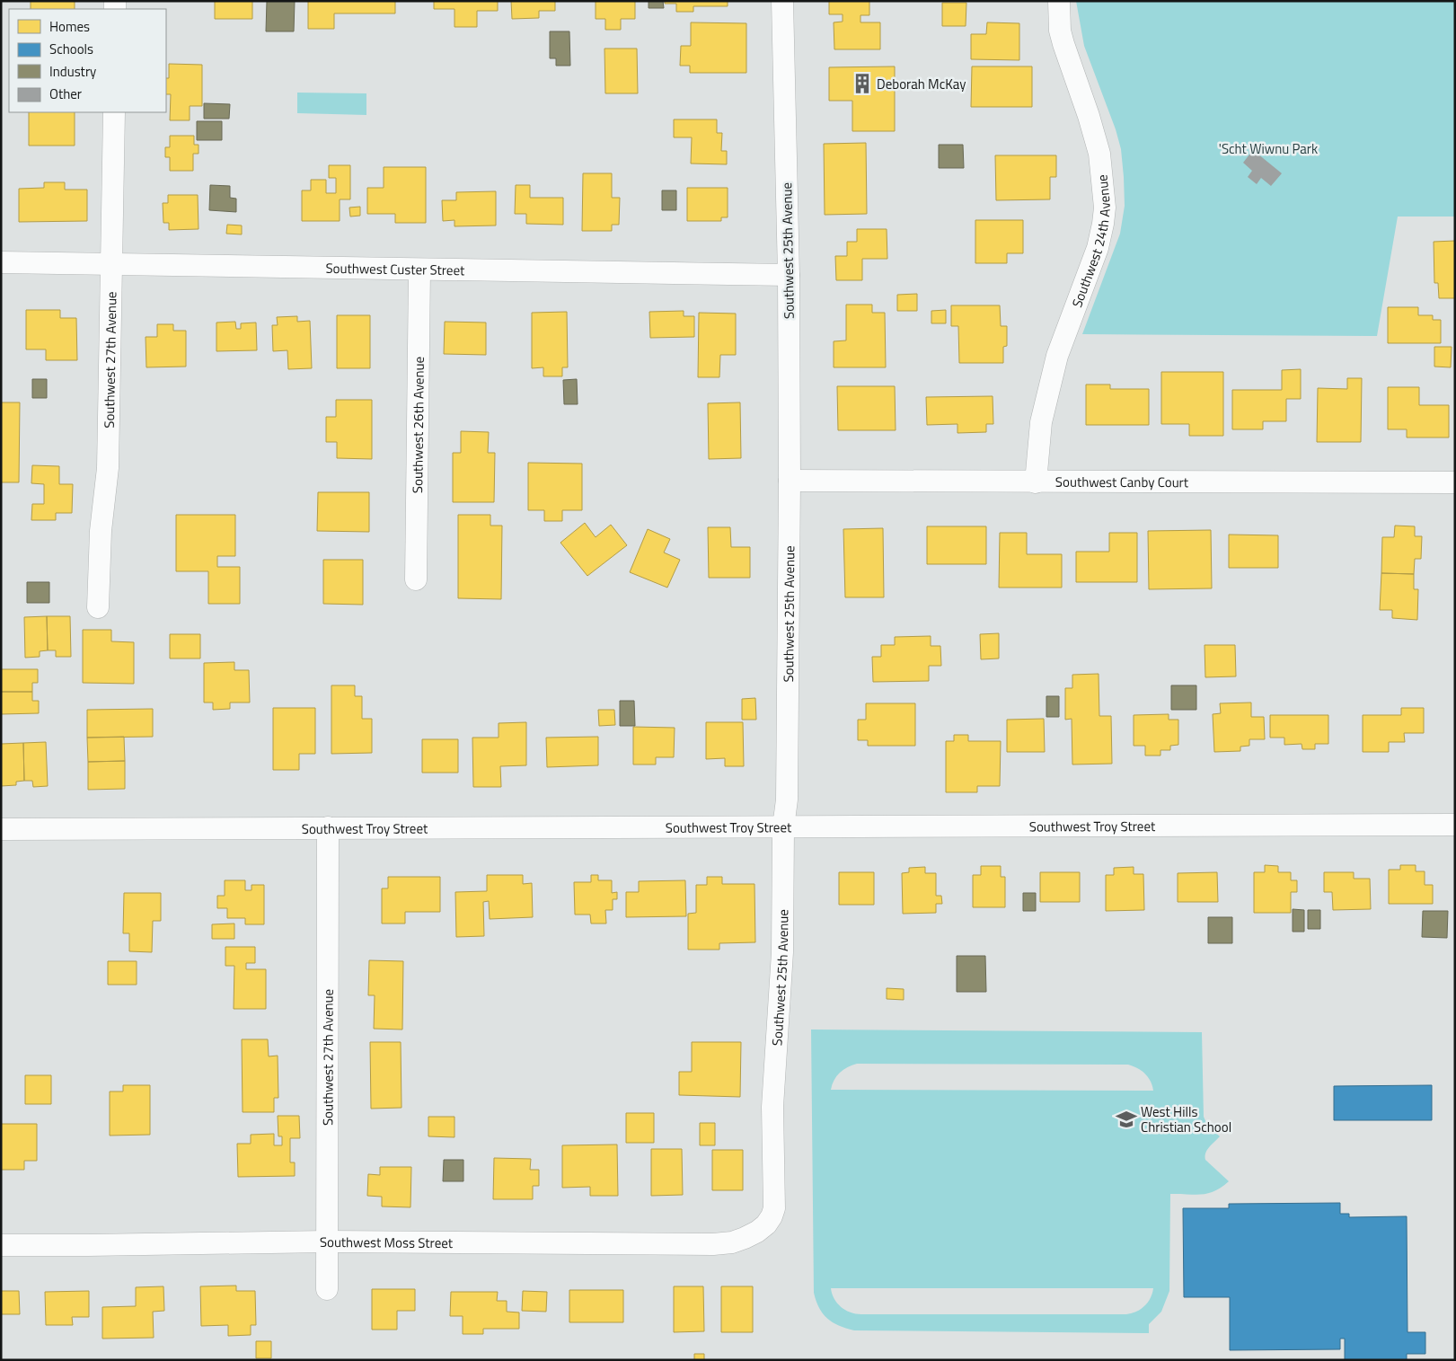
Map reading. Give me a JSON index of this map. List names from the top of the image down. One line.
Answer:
{"streets":{"street":["Southwest 24th Avenue","Southwest 25th Avenue","Southwest Custer Street","Southwest 27th Avenue","Southwest 26th Avenue","Southwest Canby Court","Southwest Troy Street","Southwest Moss Street"]},"crossings":[["Southwest 24th Avenue","Southwest Canby Court"],["Southwest 25th Avenue","Southwest Custer Street"],["Southwest 25th Avenue","Southwest Canby Court"],["Southwest 25th Avenue","Southwest Troy Street"],["Southwest 25th Avenue","Southwest Moss Street"],["Southwest Custer Street","Southwest 27th Avenue"],["Southwest Custer Street","Southwest 26th Avenue"],["Southwest 27th Avenue","Southwest Troy Street"],["Southwest 27th Avenue","Southwest Moss Street"]],"parks":["'Scht Wiwnu Park"],"places":{"building":["Deborah McKay"],"school or university":["West Hills Christian School"]},"legend":["Homes","Schools","Industry","Other"]}
